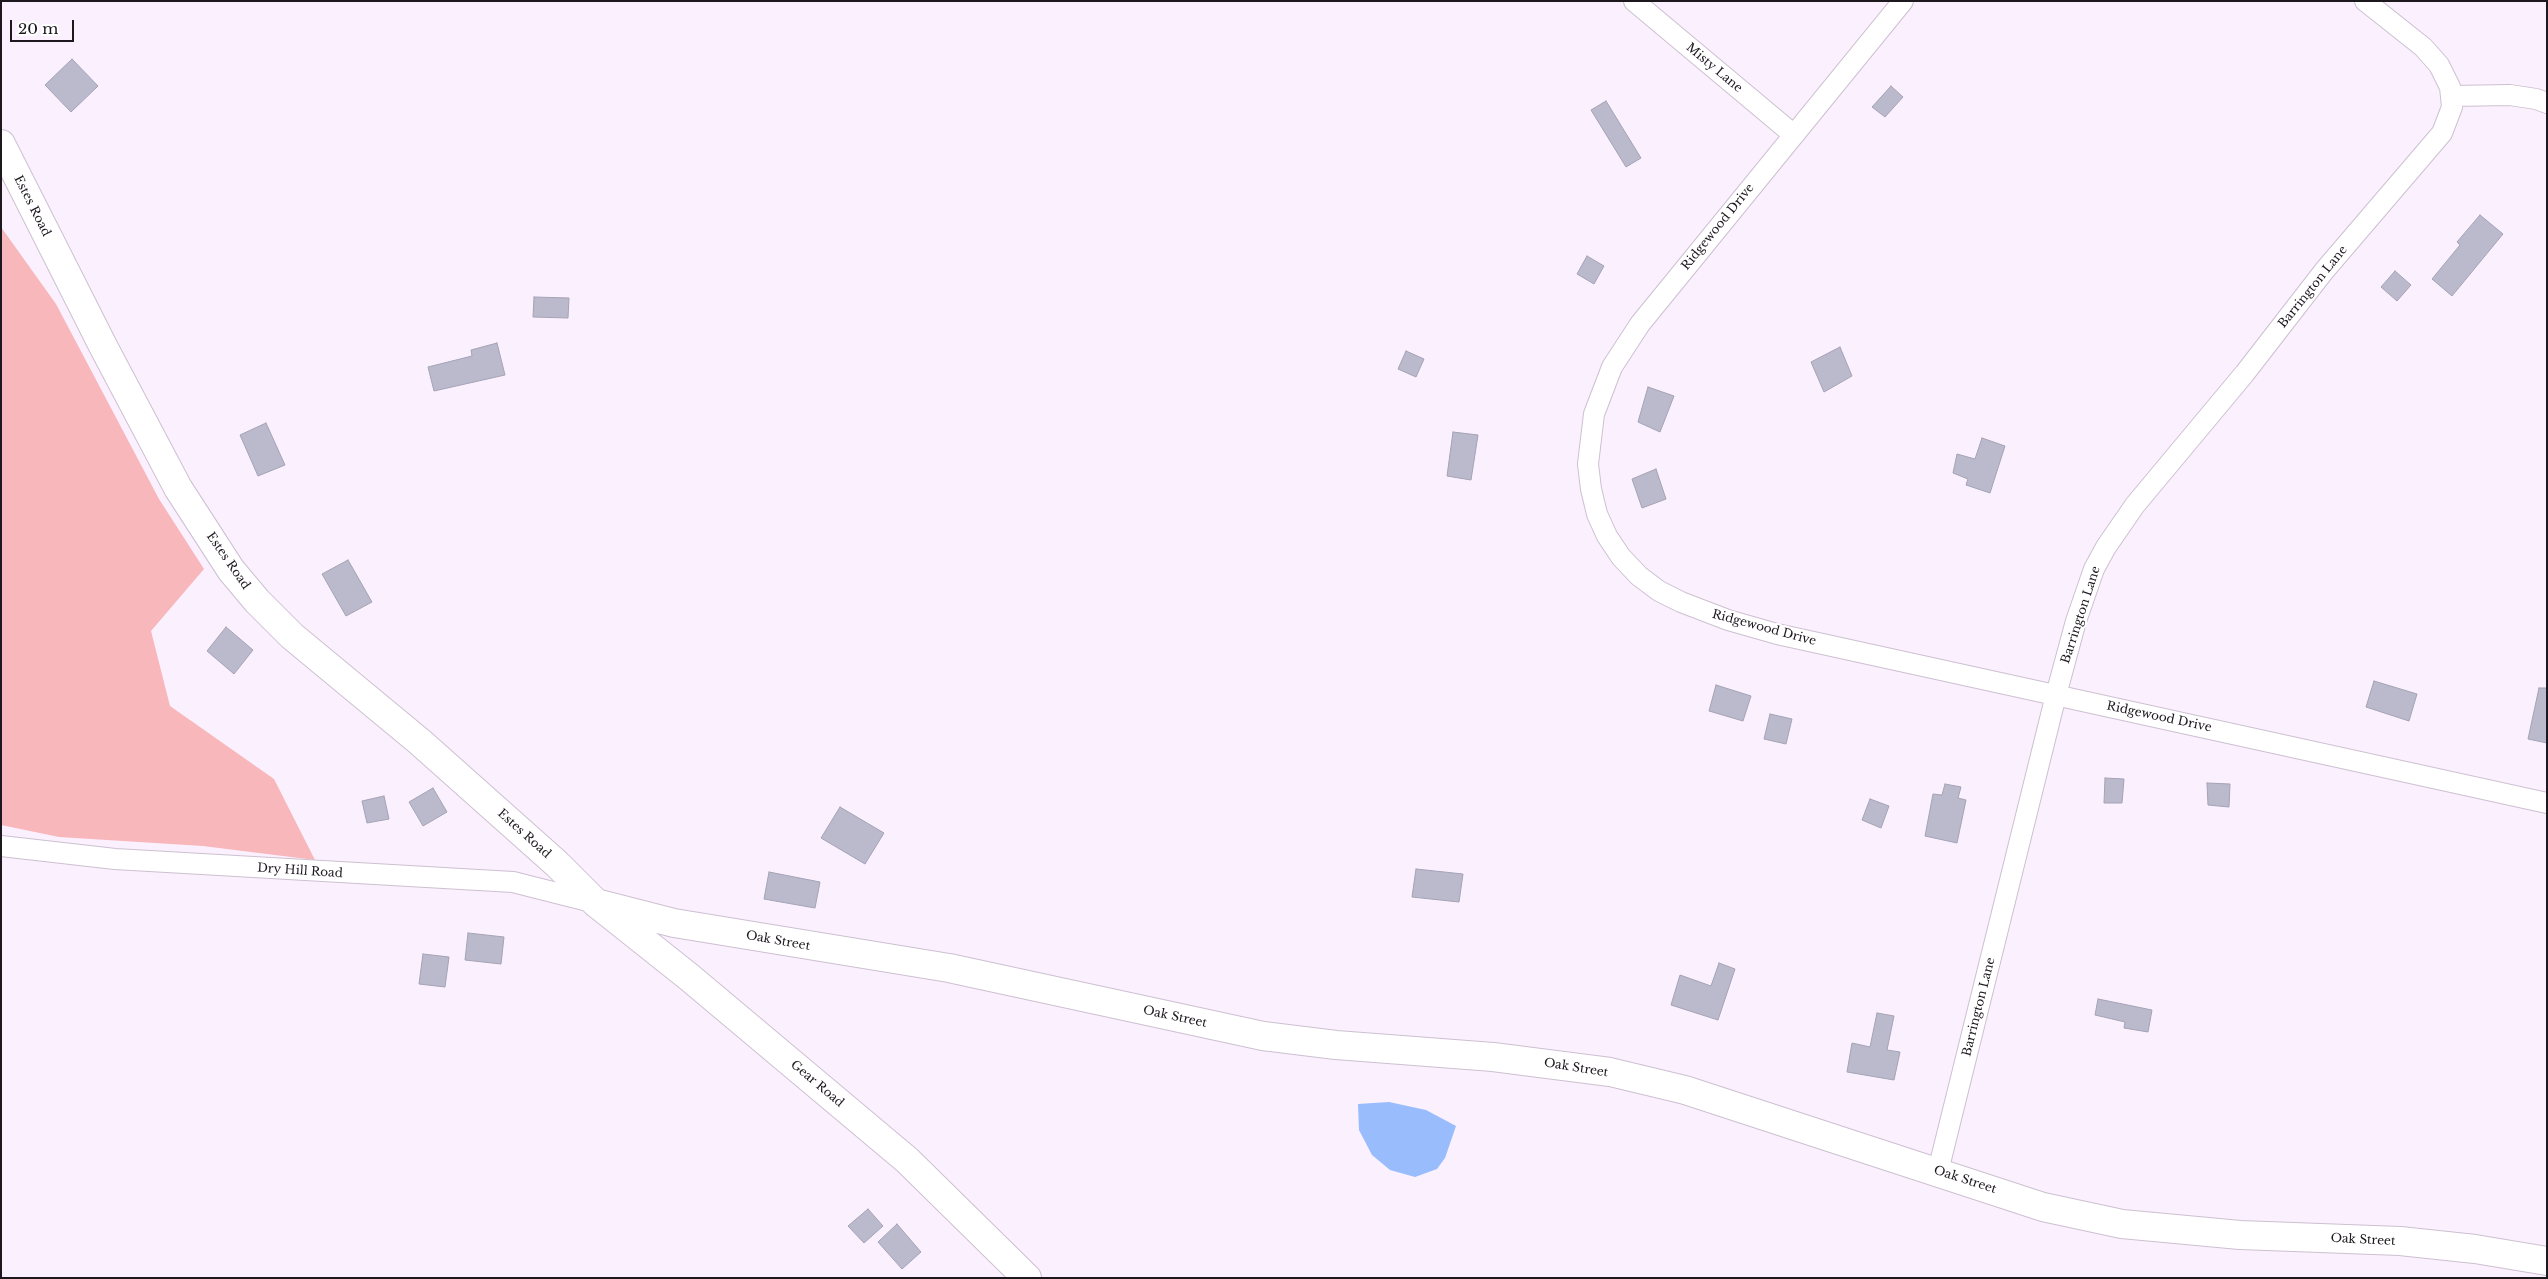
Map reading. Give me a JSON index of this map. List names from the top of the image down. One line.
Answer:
{"streets":{"street":["Misty Lane","Estes Road","Ridgewood Drive","Barrington Lane","Dry Hill Road","Oak Street","Gear Road"]},"crossings":[["Misty Lane","Ridgewood Drive"],["Estes Road","Dry Hill Road"],["Estes Road","Oak Street"],["Estes Road","Gear Road"],["Ridgewood Drive","Barrington Lane"],["Barrington Lane","Oak Street"],["Dry Hill Road","Oak Street"],["Dry Hill Road","Gear Road"],["Oak Street","Gear Road"]],"scale_bar":"20 m"}
